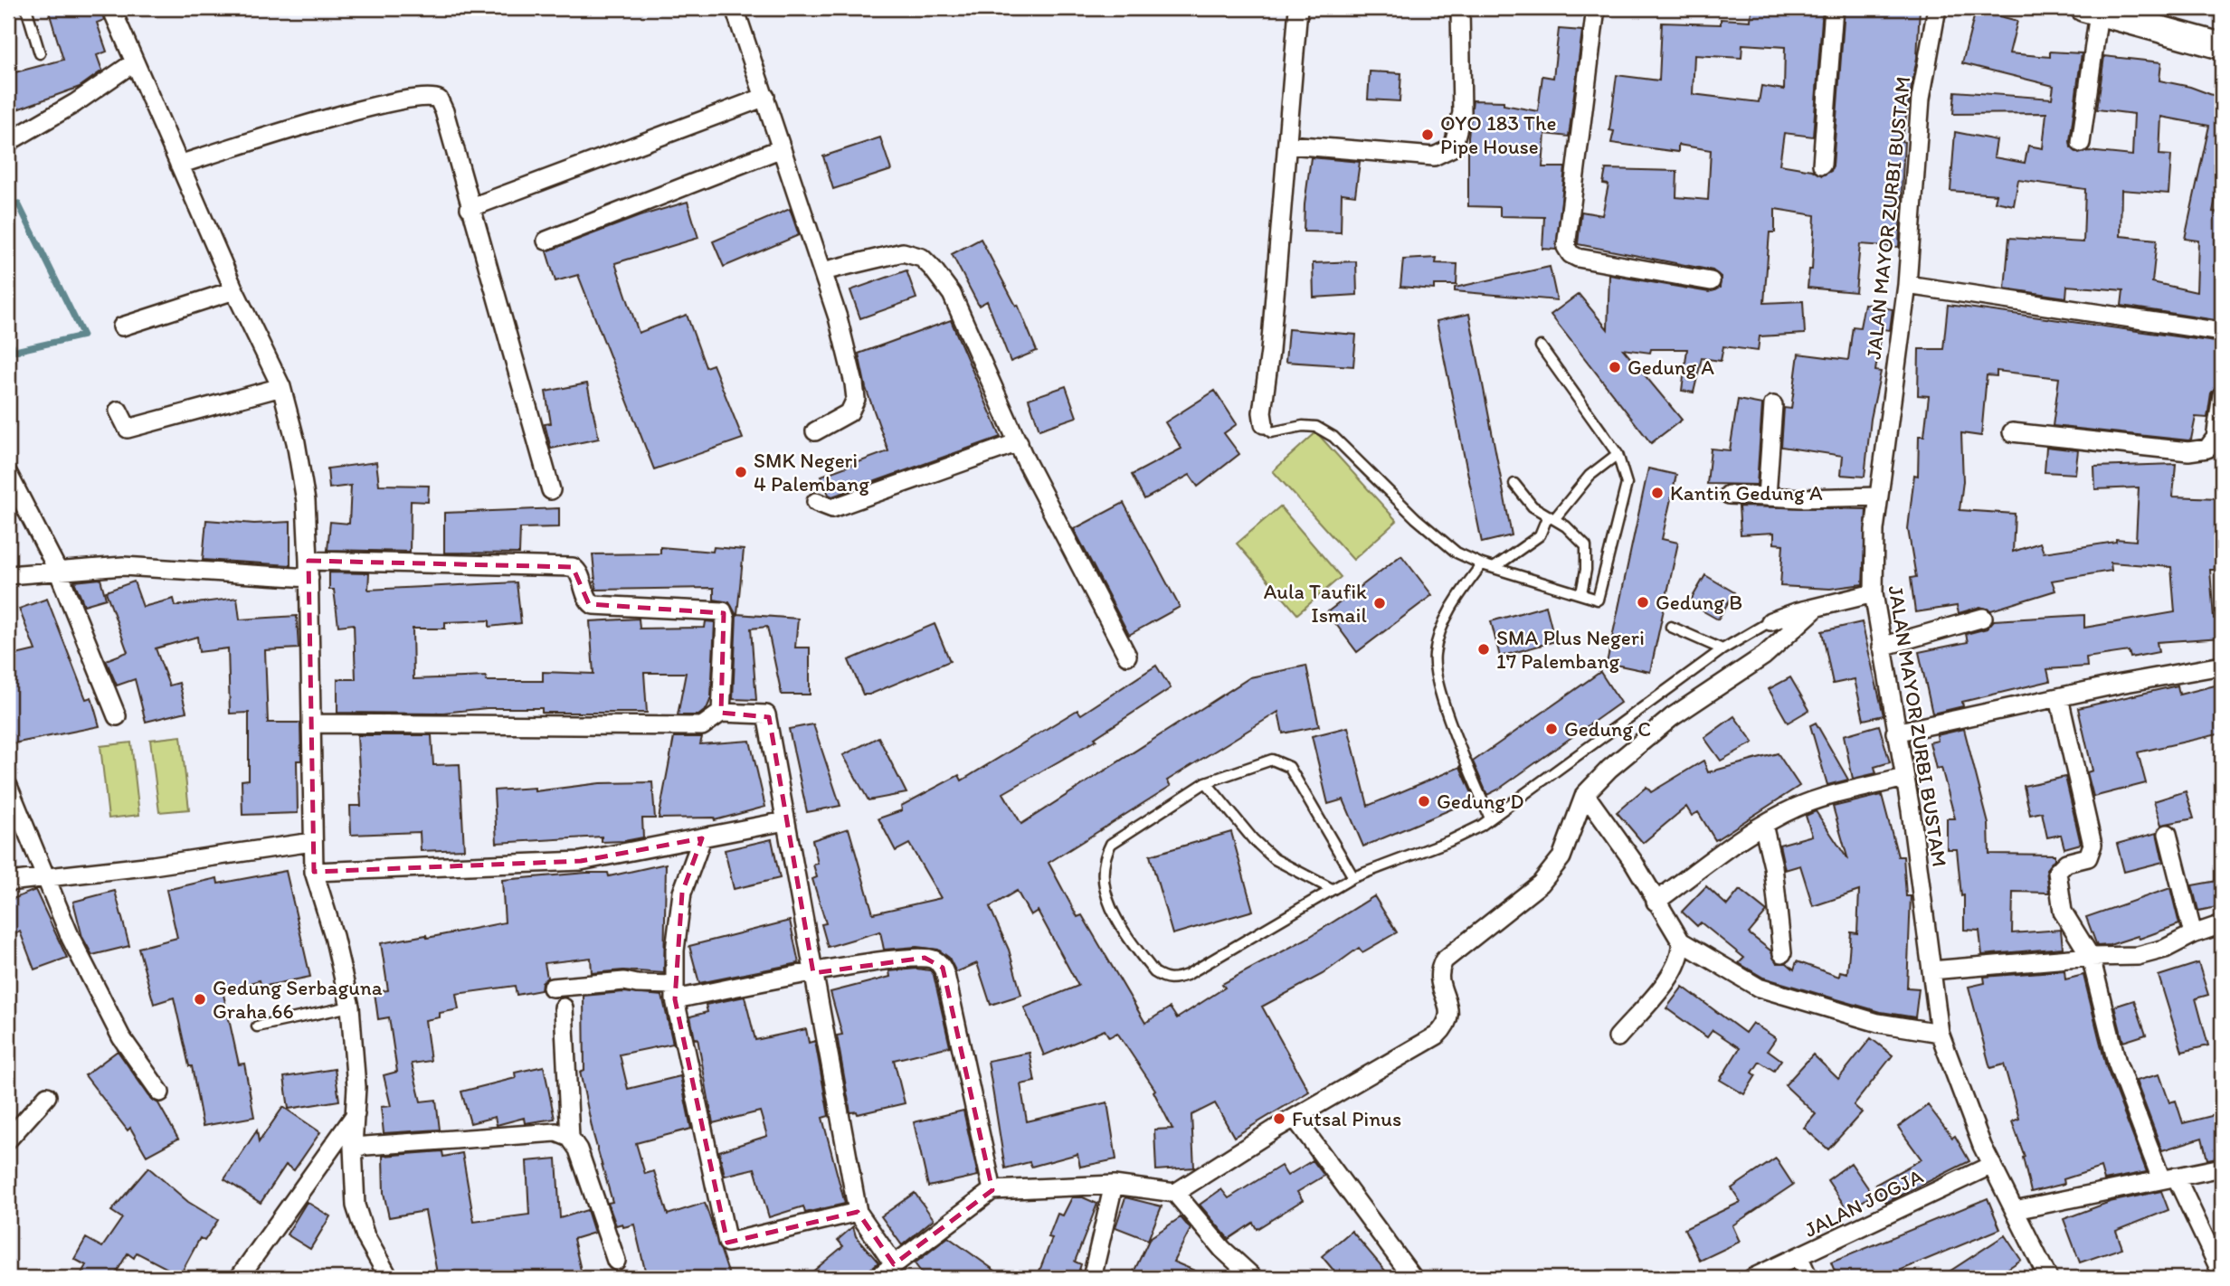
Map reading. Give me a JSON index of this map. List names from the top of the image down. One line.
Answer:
{"streets":{"street":["JALAN MAYOR ZURBI BUSTAM","JALAN JOGJA"]},"crossings":[["JALAN MAYOR ZURBI BUSTAM","JALAN JOGJA"]],"places":["OYO 183 The Pipe House","Gedung A","SMK Negeri 4 Palembang","Kantin Gedung A","Gedung B","Aula Taufik Ismail","SMA Plus Negeri 17 Palembang","Gedung C","Gedung D","Gedung Serbaguna Graha 66","Futsal Pinus"]}
